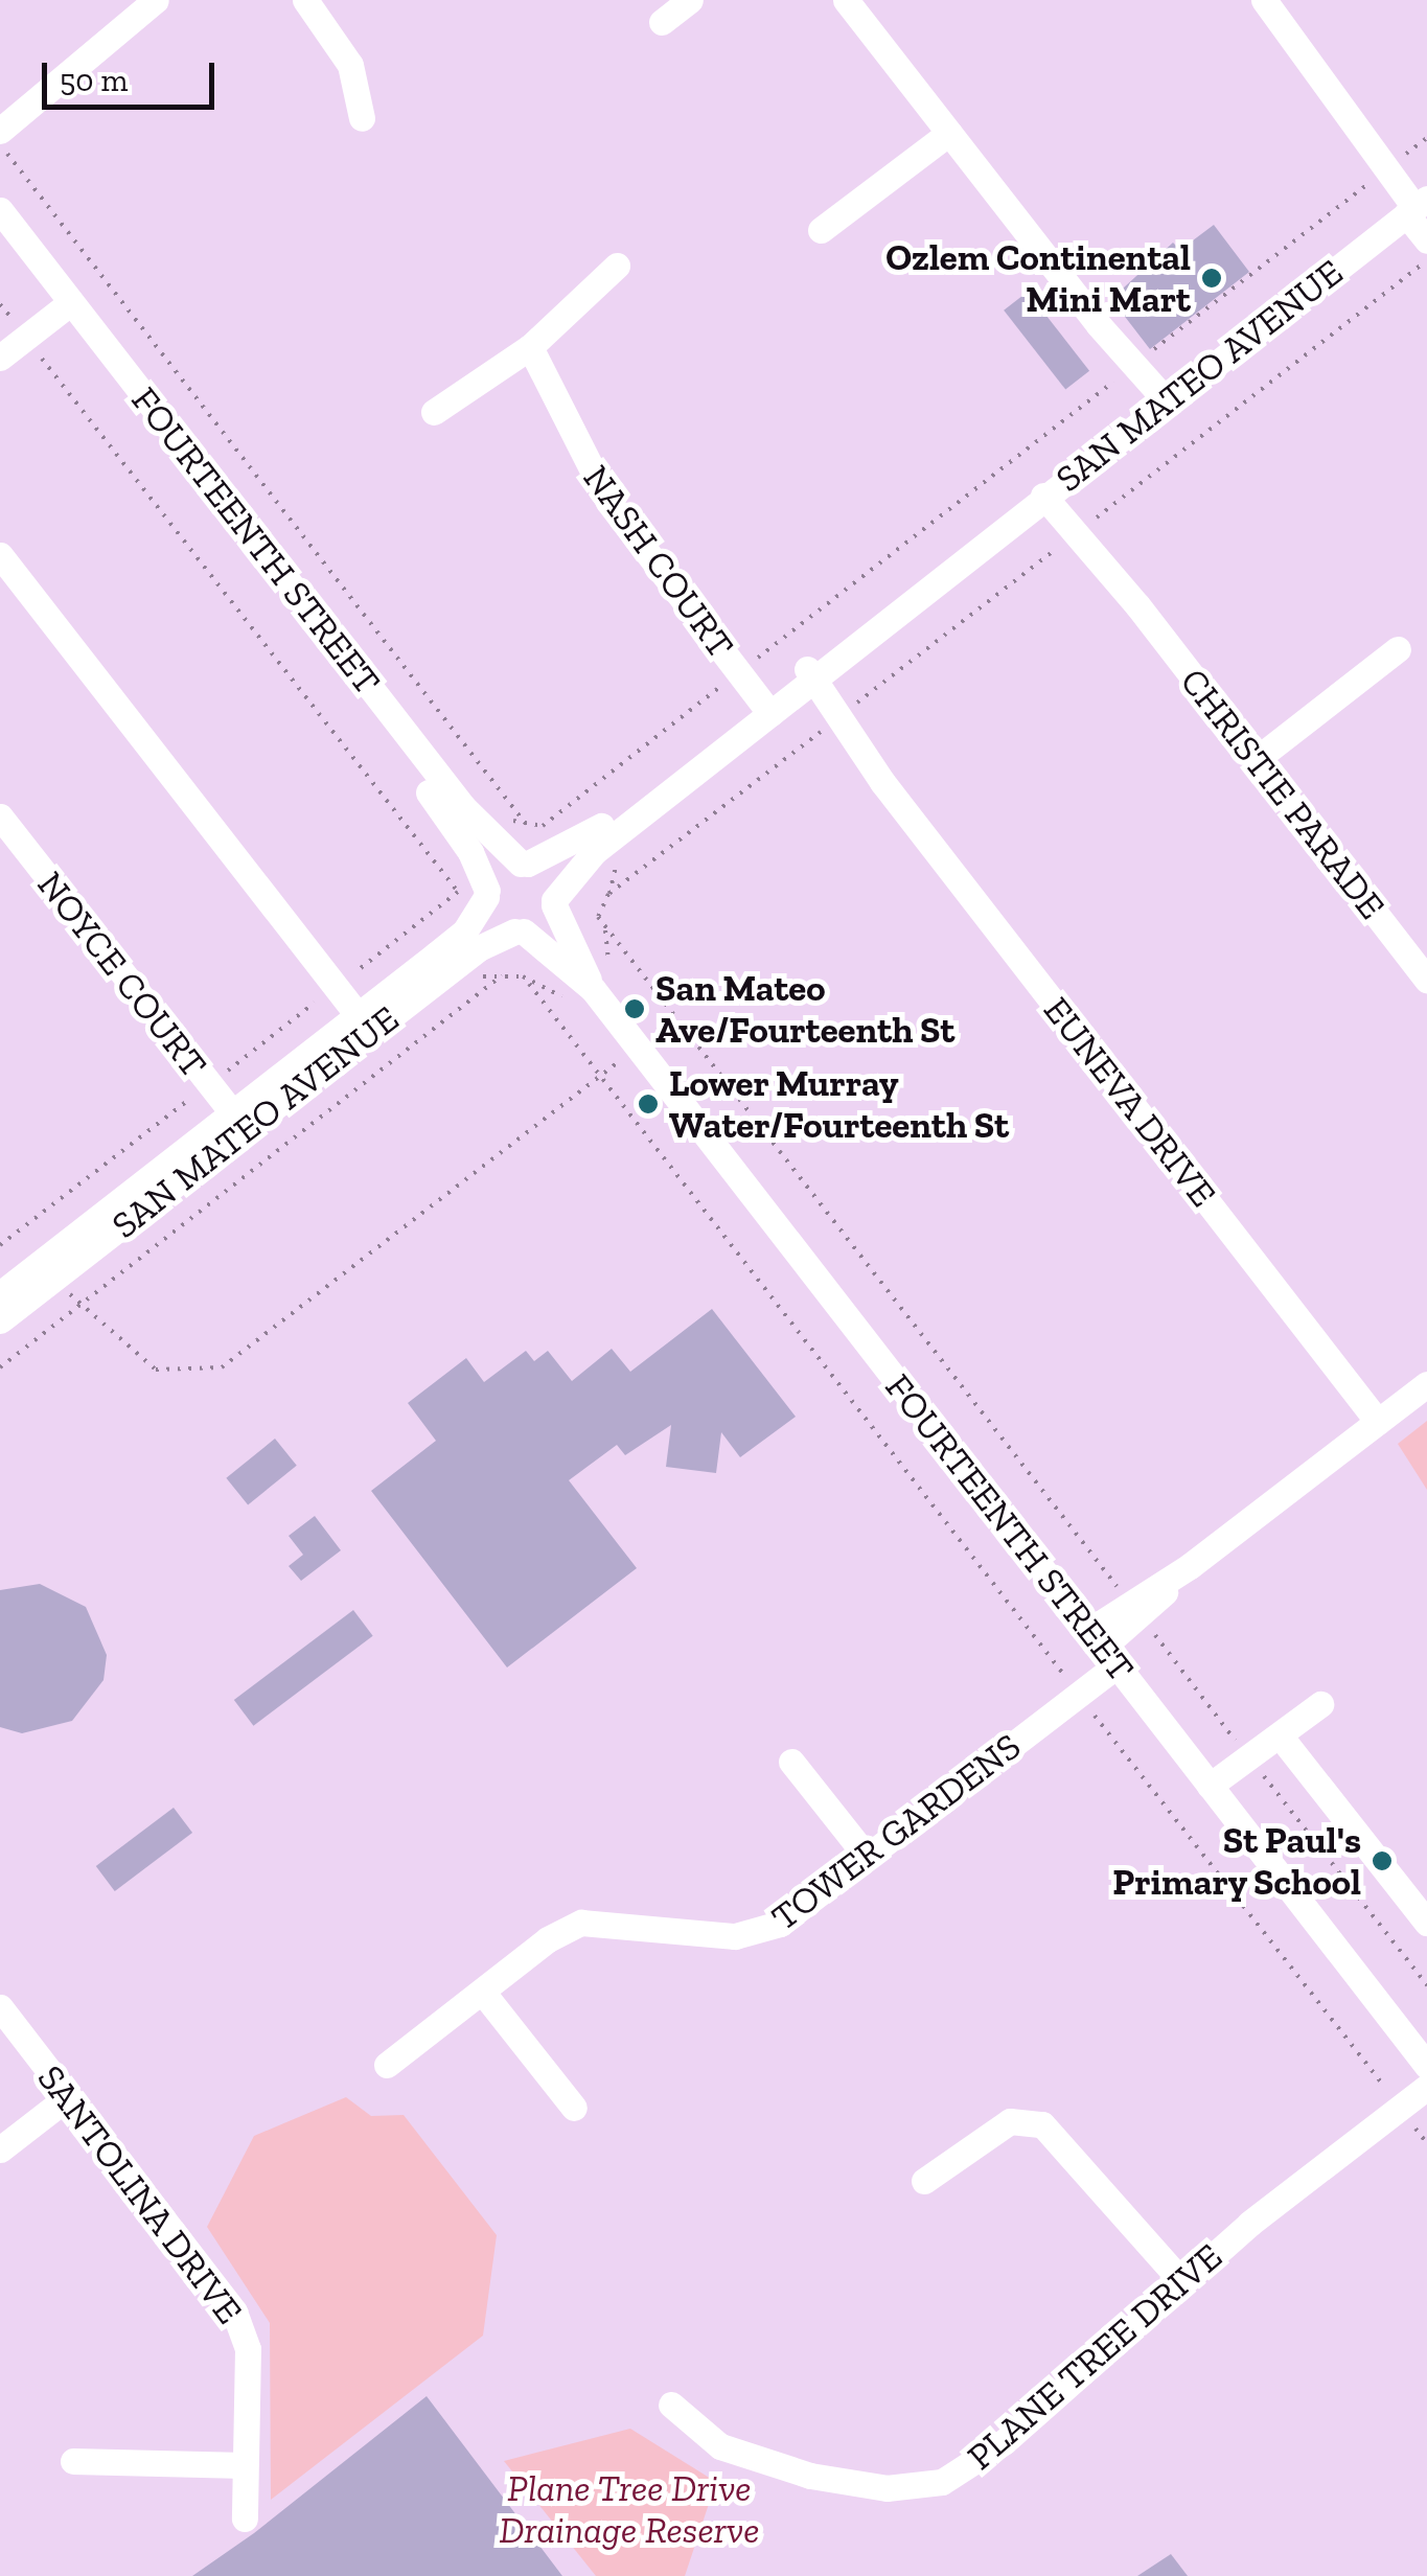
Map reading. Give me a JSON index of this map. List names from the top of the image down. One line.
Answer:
{"streets":{"street":["SAN MATEO AVENUE","FOURTEENTH STREET","NASH COURT","CHRISTIE PARADE","NOYCE COURT","EUNEVA DRIVE","TOWER GARDENS","SANTOLINA DRIVE","PLANE TREE DRIVE"]},"crossings":[["SAN MATEO AVENUE","FOURTEENTH STREET"],["SAN MATEO AVENUE","NASH COURT"],["SAN MATEO AVENUE","CHRISTIE PARADE"],["SAN MATEO AVENUE","NOYCE COURT"],["SAN MATEO AVENUE","EUNEVA DRIVE"],["FOURTEENTH STREET","TOWER GARDENS"],["EUNEVA DRIVE","TOWER GARDENS"]],"parks":["Plane Tree Drive Drainage Reserve"],"places":["Ozlem Continental Mini Mart","San Mateo Ave/Fourteenth St","Lower Murray Water/Fourteenth St","St Paul's Primary School"],"scale_bar":"50 m"}
